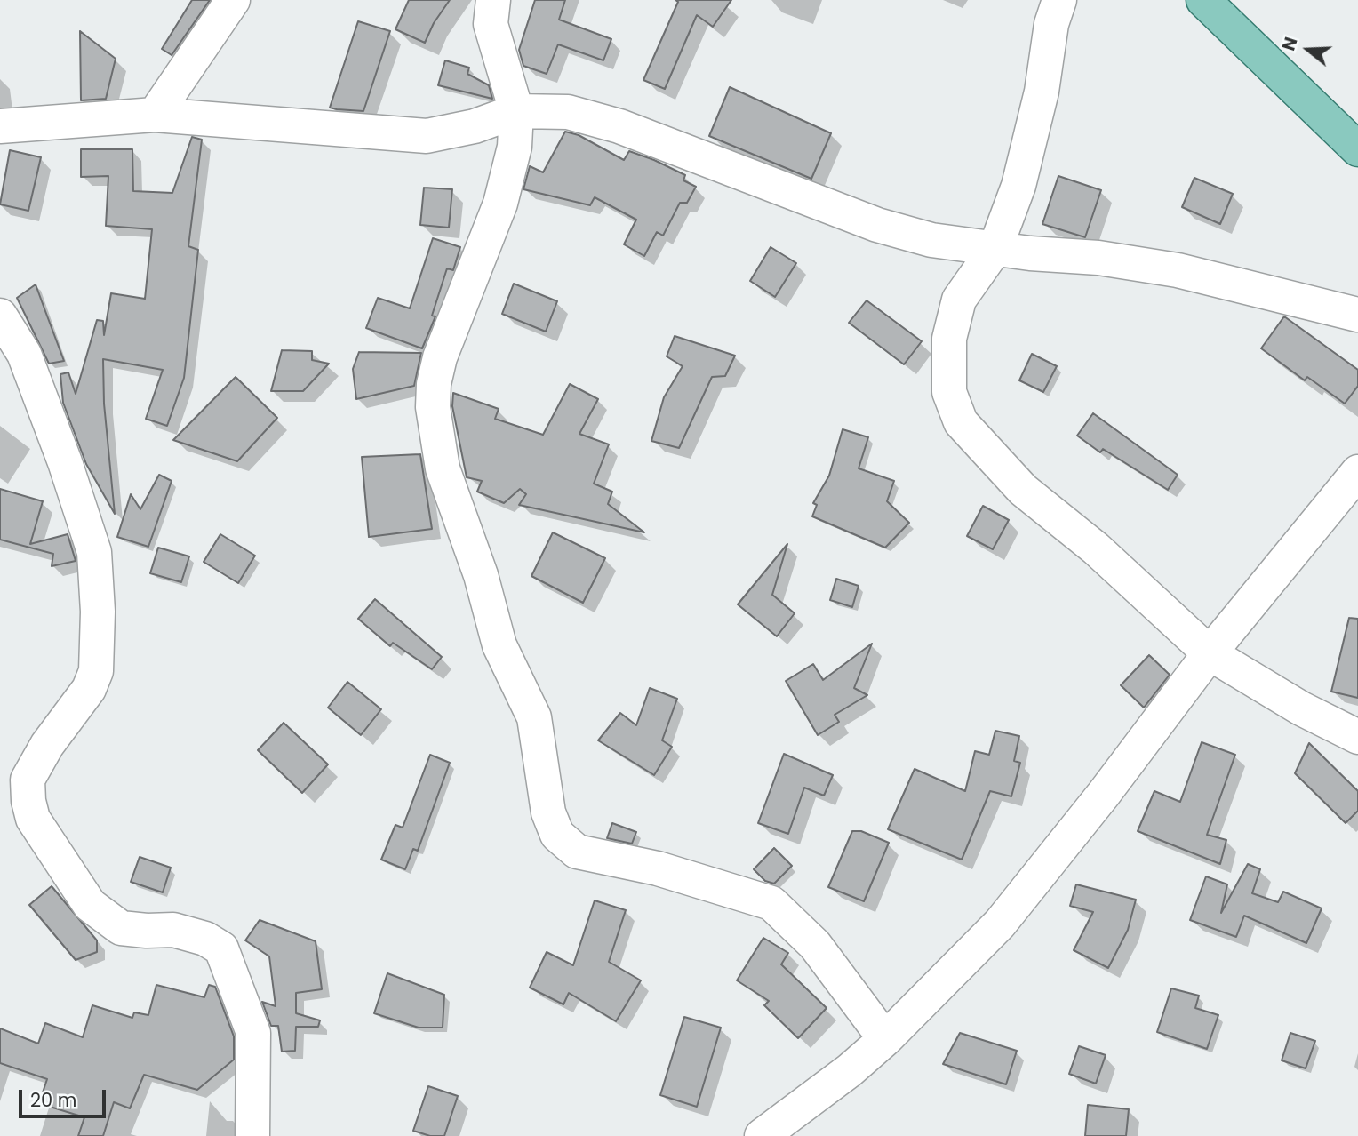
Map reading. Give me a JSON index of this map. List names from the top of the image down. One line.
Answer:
{"scale_bar":"20 m","north":"left"}
